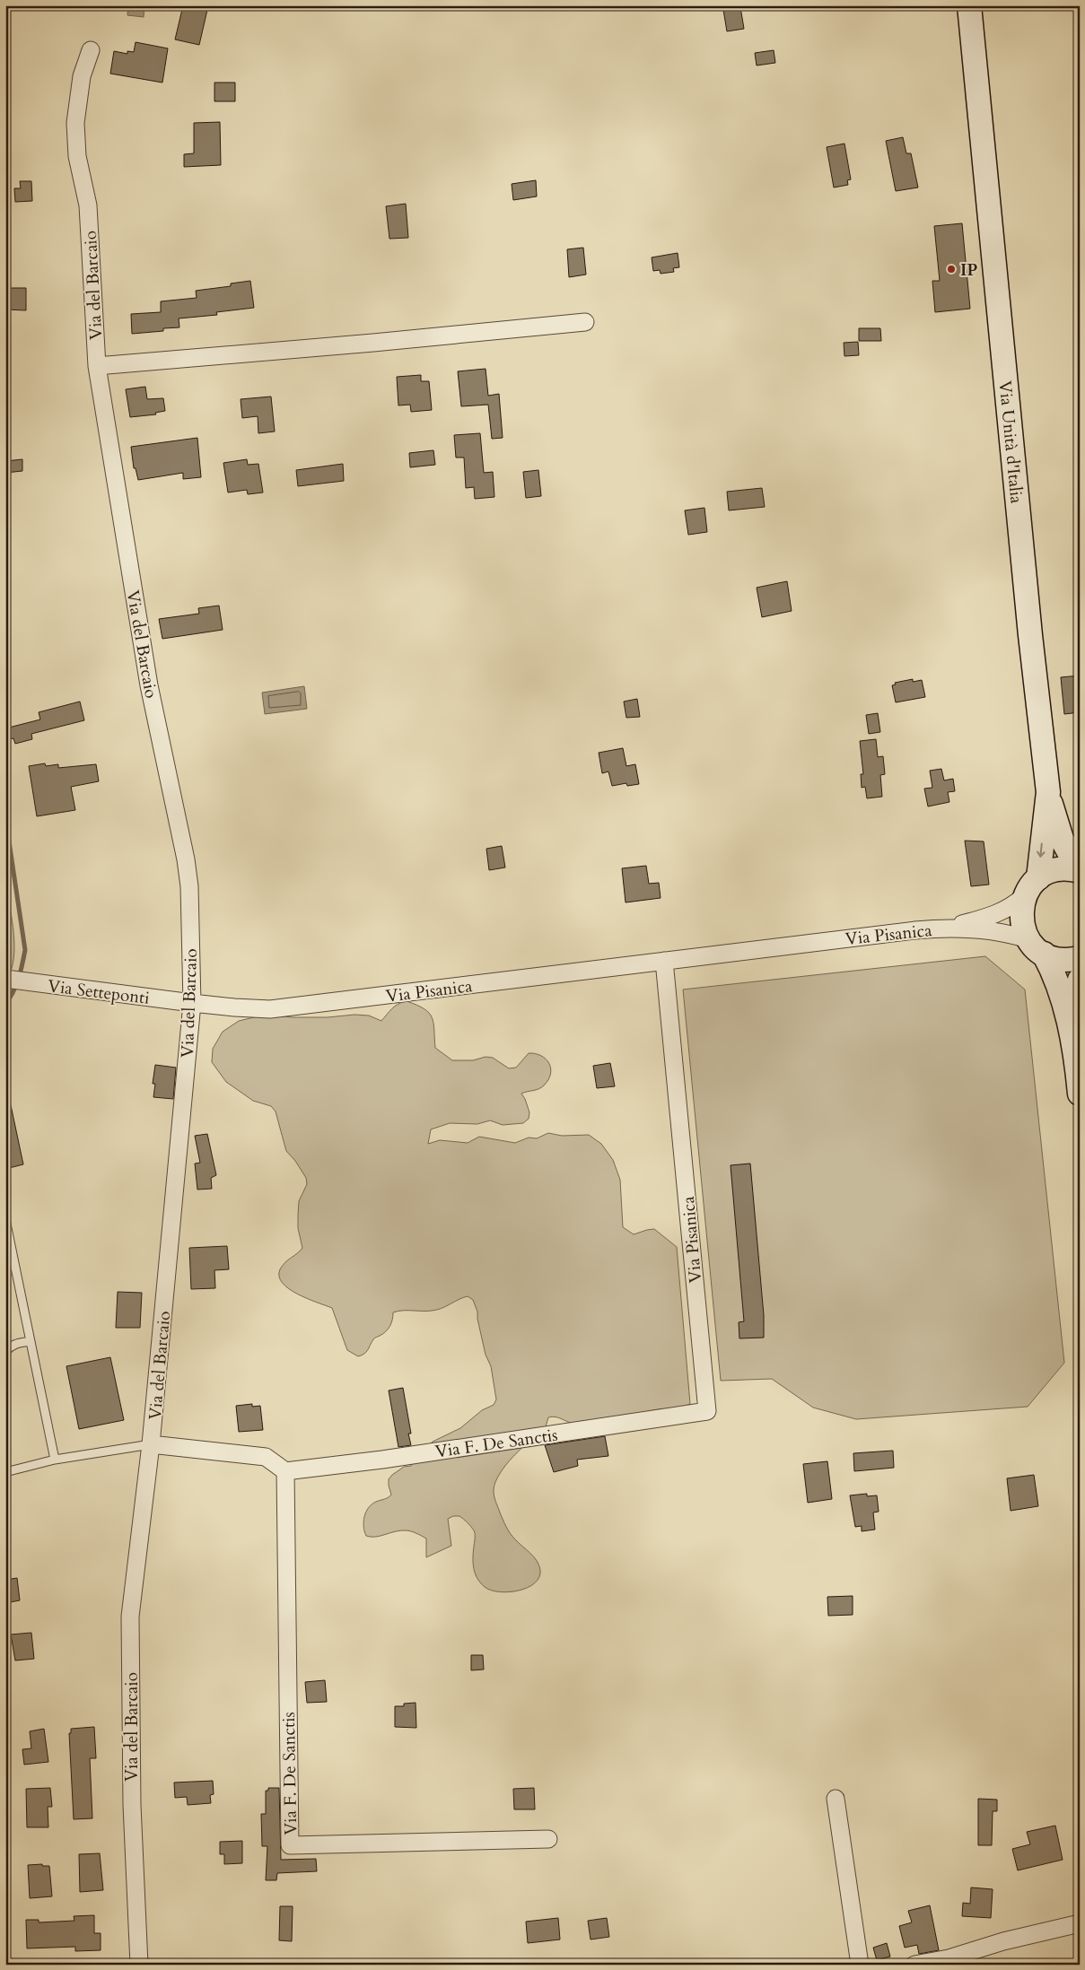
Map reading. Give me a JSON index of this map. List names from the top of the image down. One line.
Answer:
{"streets":{"main road":["Via Unità d'Italia"],"street":["Via del Barcaio","Via Pisanica","Via Setteponti","Via F. De Sanctis"]},"crossings":[["Via del Barcaio","Via Pisanica"],["Via del Barcaio","Via Setteponti"],["Via Unità d'Italia","Via Pisanica"],["Via Pisanica","Via Setteponti"],["Via Pisanica","Via F. De Sanctis"]],"places":["IP"]}
